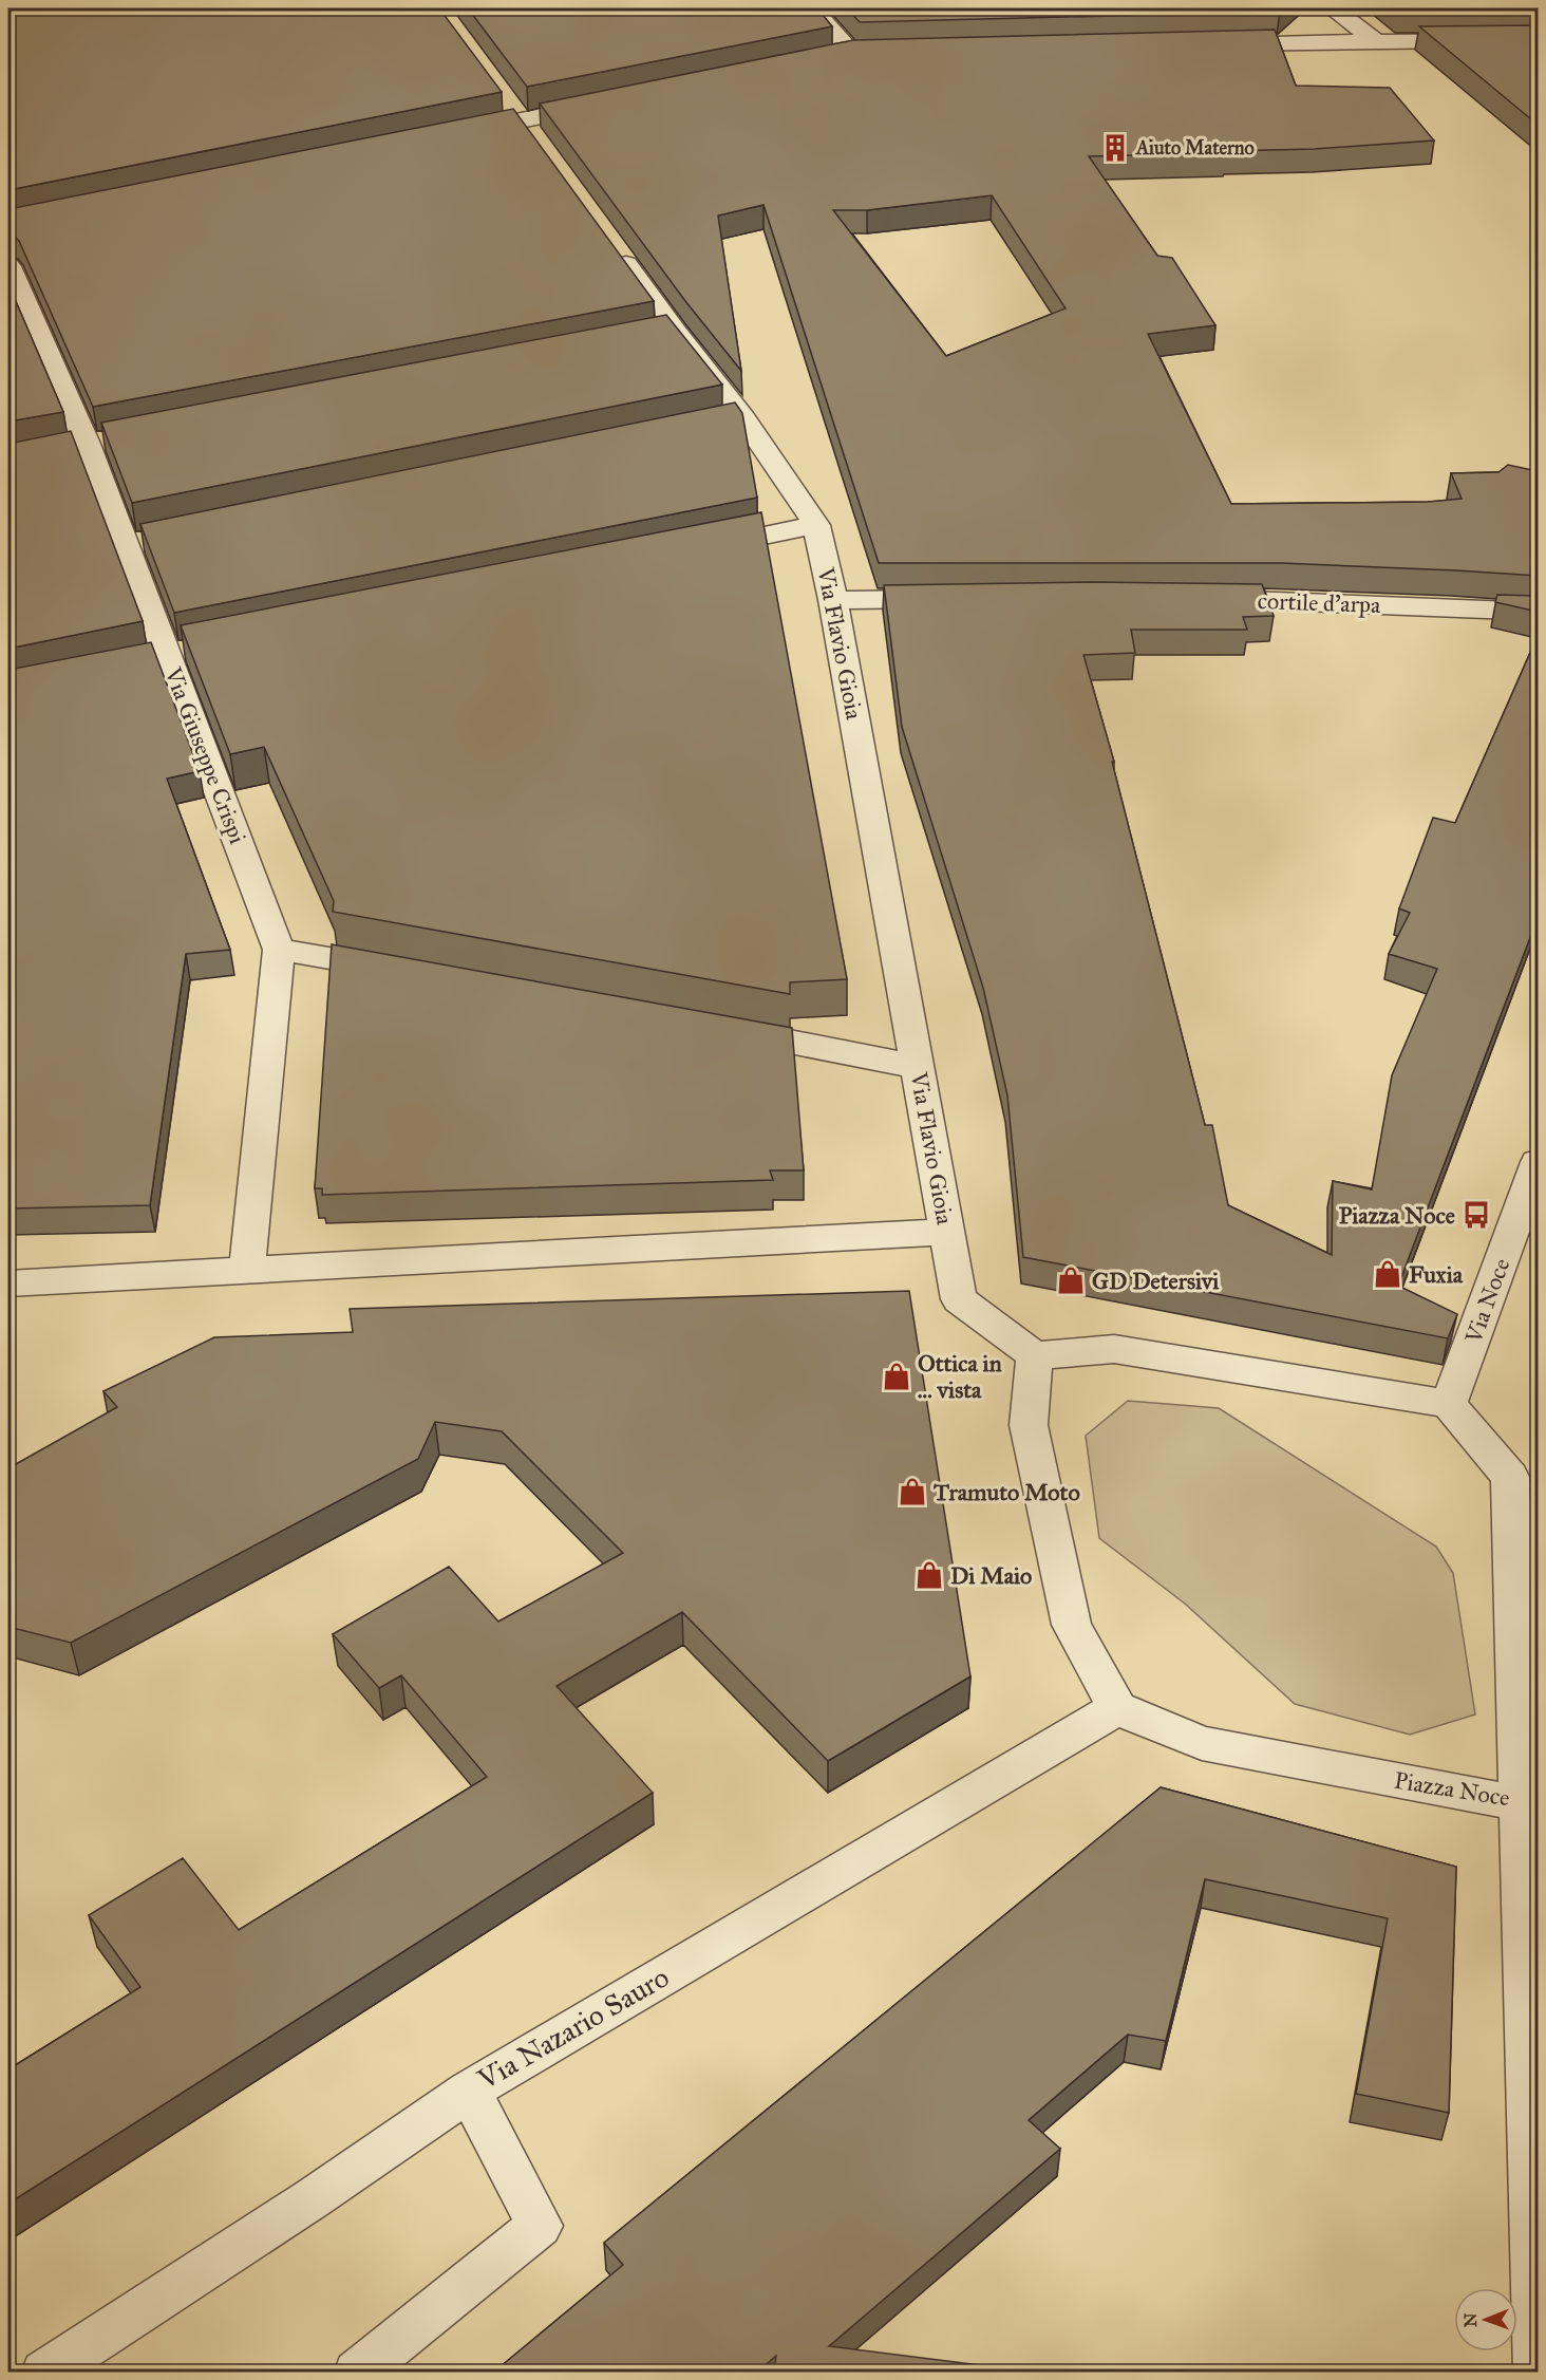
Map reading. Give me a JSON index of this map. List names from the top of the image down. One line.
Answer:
{"streets":{"street":["cortile d'arpa","Via Flavio Gioia","Via Giuseppe Crispi","Via Noce","Piazza Noce","Via Nazario Sauro"]},"crossings":[["Via Noce","Piazza Noce"],["Piazza Noce","Via Nazario Sauro"]],"places":{"building":["Aiuto Materno"],"bus stop":["Piazza Noce"],"shop":["Fuxia","GD Detersivi","Ottica in ... vista","Tramuto Moto","Di Maio"]},"north":"left"}
